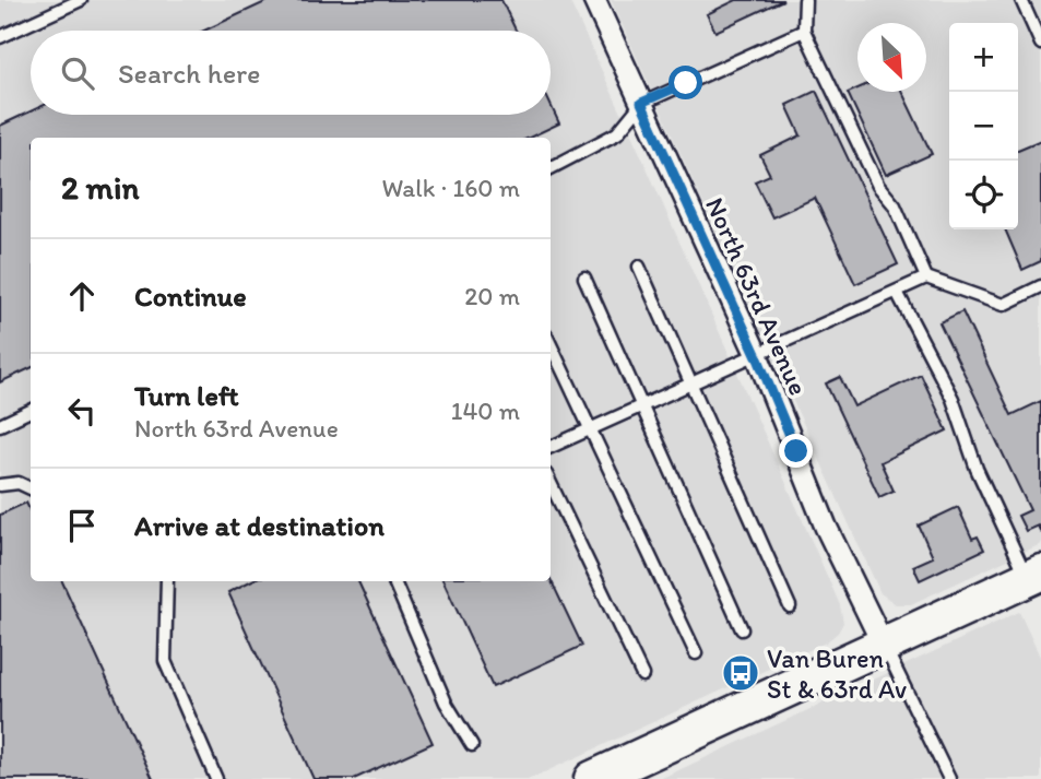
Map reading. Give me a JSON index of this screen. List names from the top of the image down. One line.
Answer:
{"streets":{"street":["North 63rd Avenue"]},"places":{"bus stop":["Van Buren St & 63rd Av"]},"north":"bottom right","page":{"map_buttons":["+","−"],"search":"Search here","heading":["2 min","Walk · 160 m"],"list":[["Continue","20 m"],["Turn left","North 63rd Avenue","140 m"],"Arrive at destination"]}}
